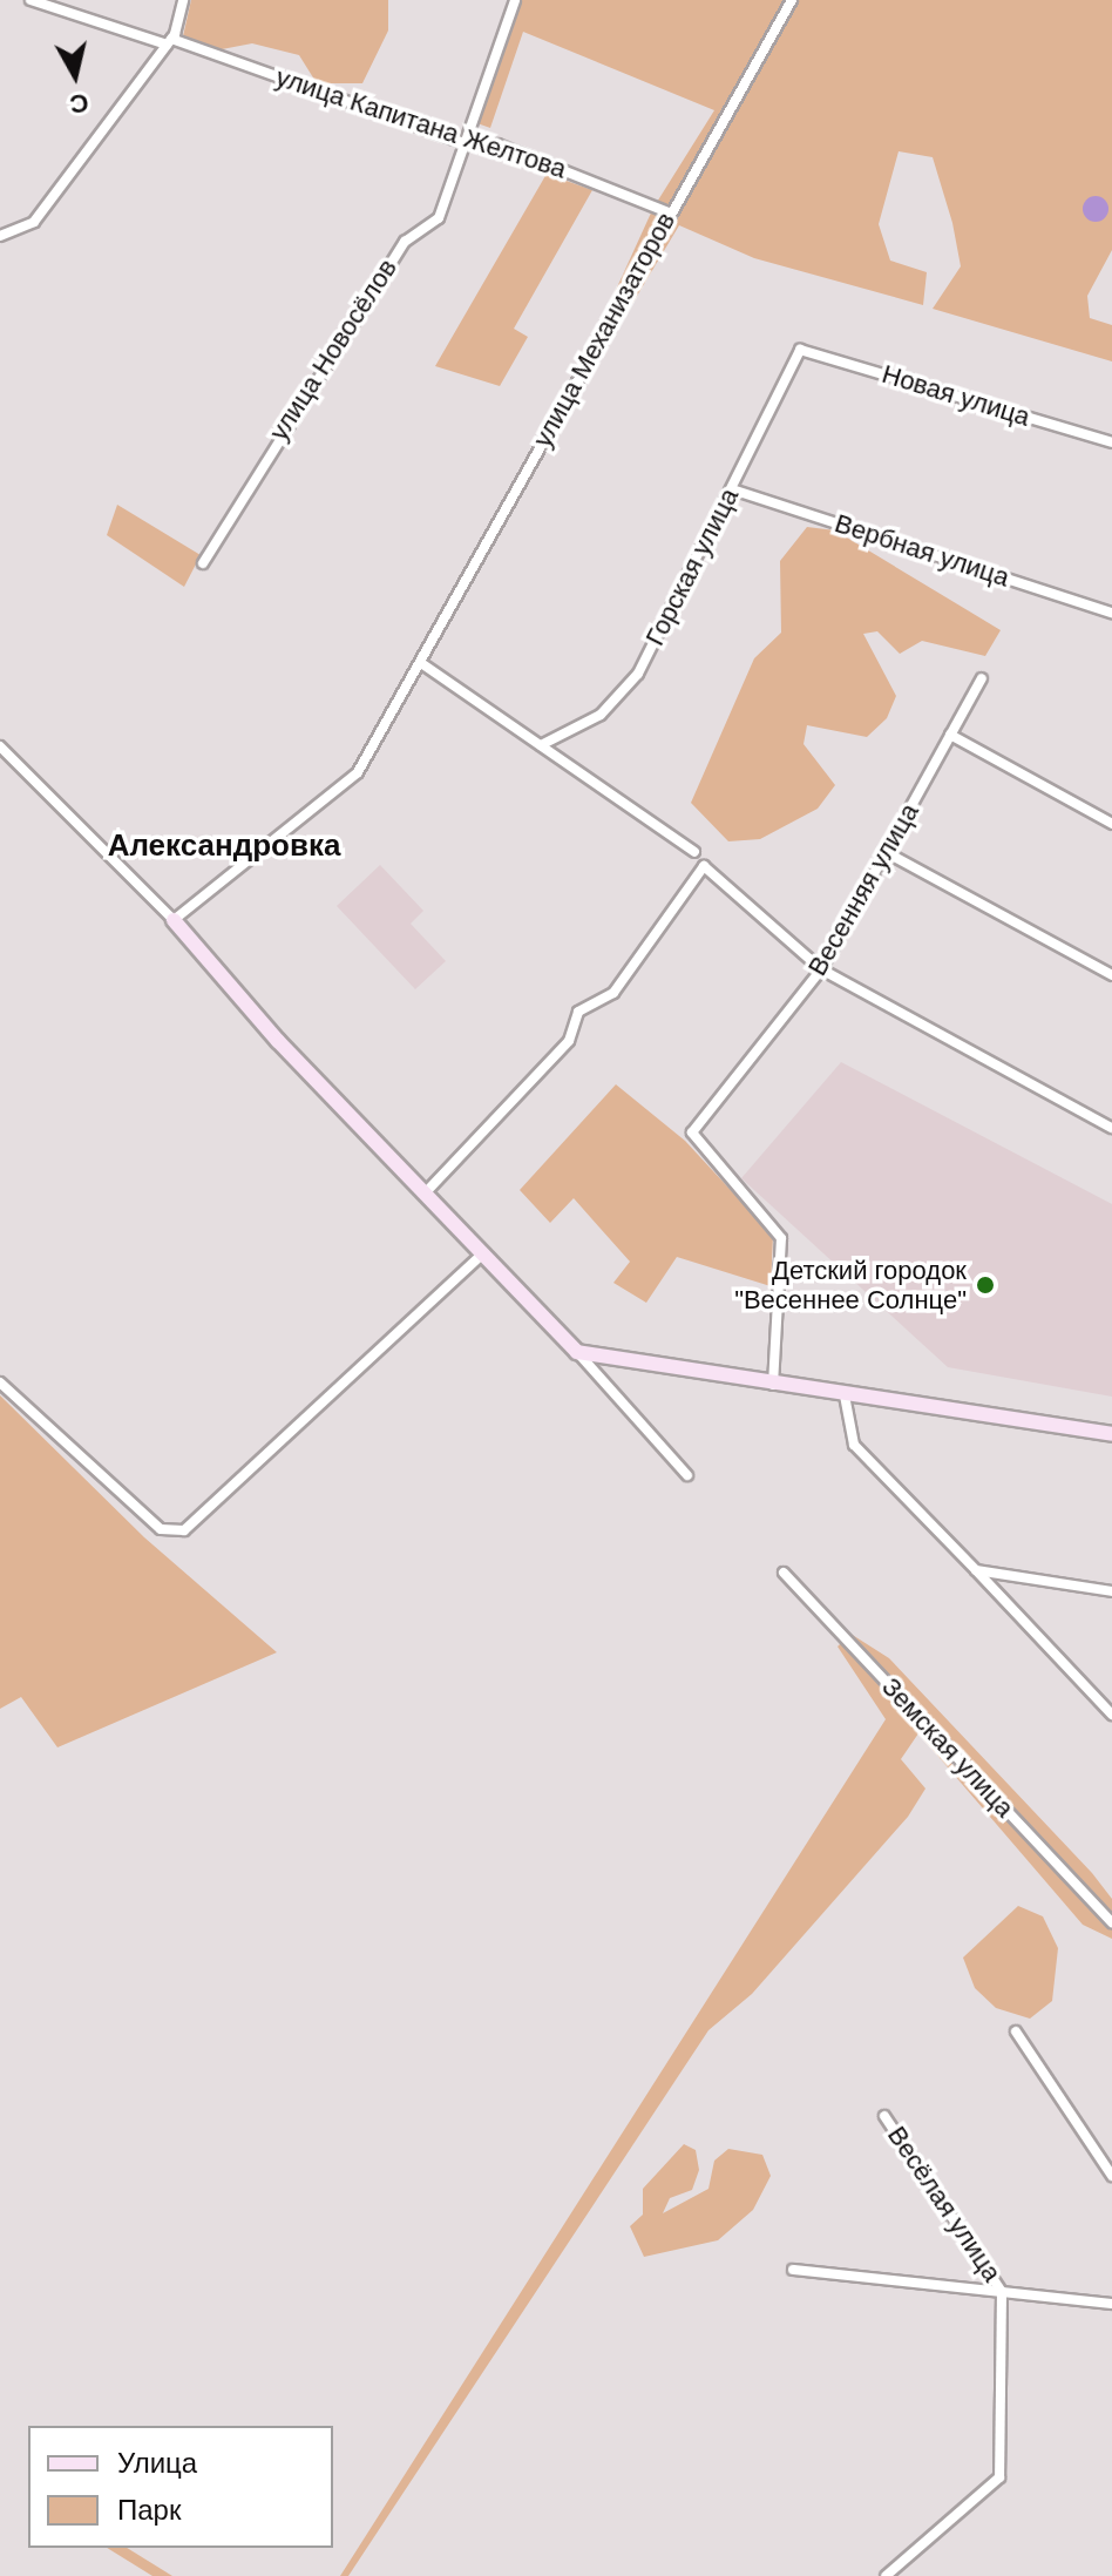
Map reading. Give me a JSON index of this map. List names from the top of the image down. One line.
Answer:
{"streets":{"street":["улица Капитана Желтова","улица Механизаторов","улица Новосёлов","Новая улица","Вербная улица","Горская улица","Весенняя улица","Земская улица","Весёлая улица"]},"crossings":[["улица Капитана Желтова","улица Механизаторов"],["улица Капитана Желтова","улица Новосёлов"],["Новая улица","Горская улица"],["Вербная улица","Горская улица"]],"districts":["Александровка"],"places":["Детский городок \"Весеннее Солнце\""],"legend":["Улица","Парк"],"north":"bottom"}
